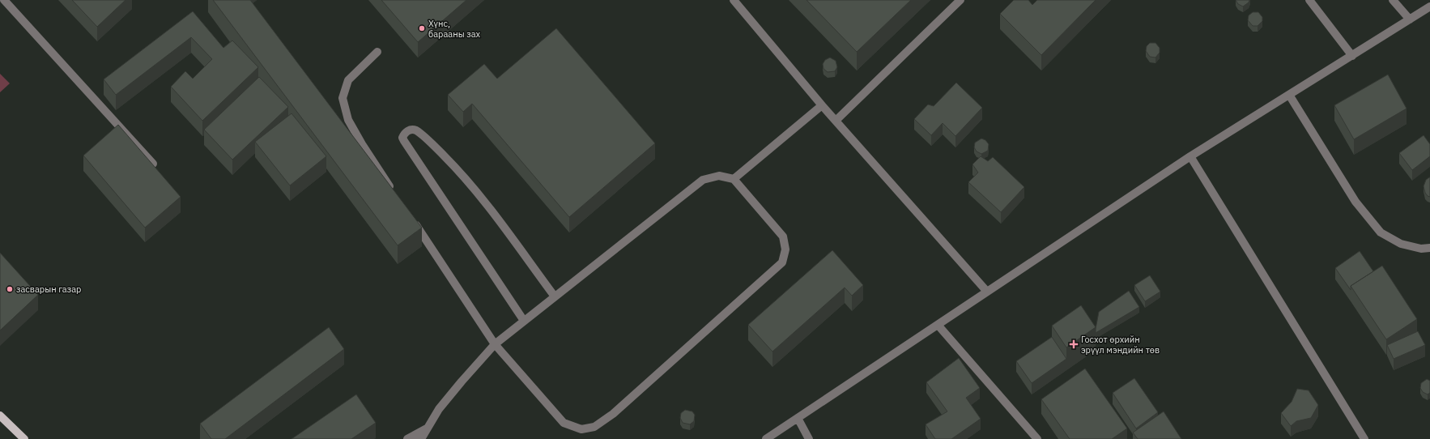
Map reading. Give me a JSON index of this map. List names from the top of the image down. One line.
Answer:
{"places":{"other":["Хүнс, барааны зах","засварын газар"],"health":["Госхот өрхийн эрүүл мэндийн төв"]}}
